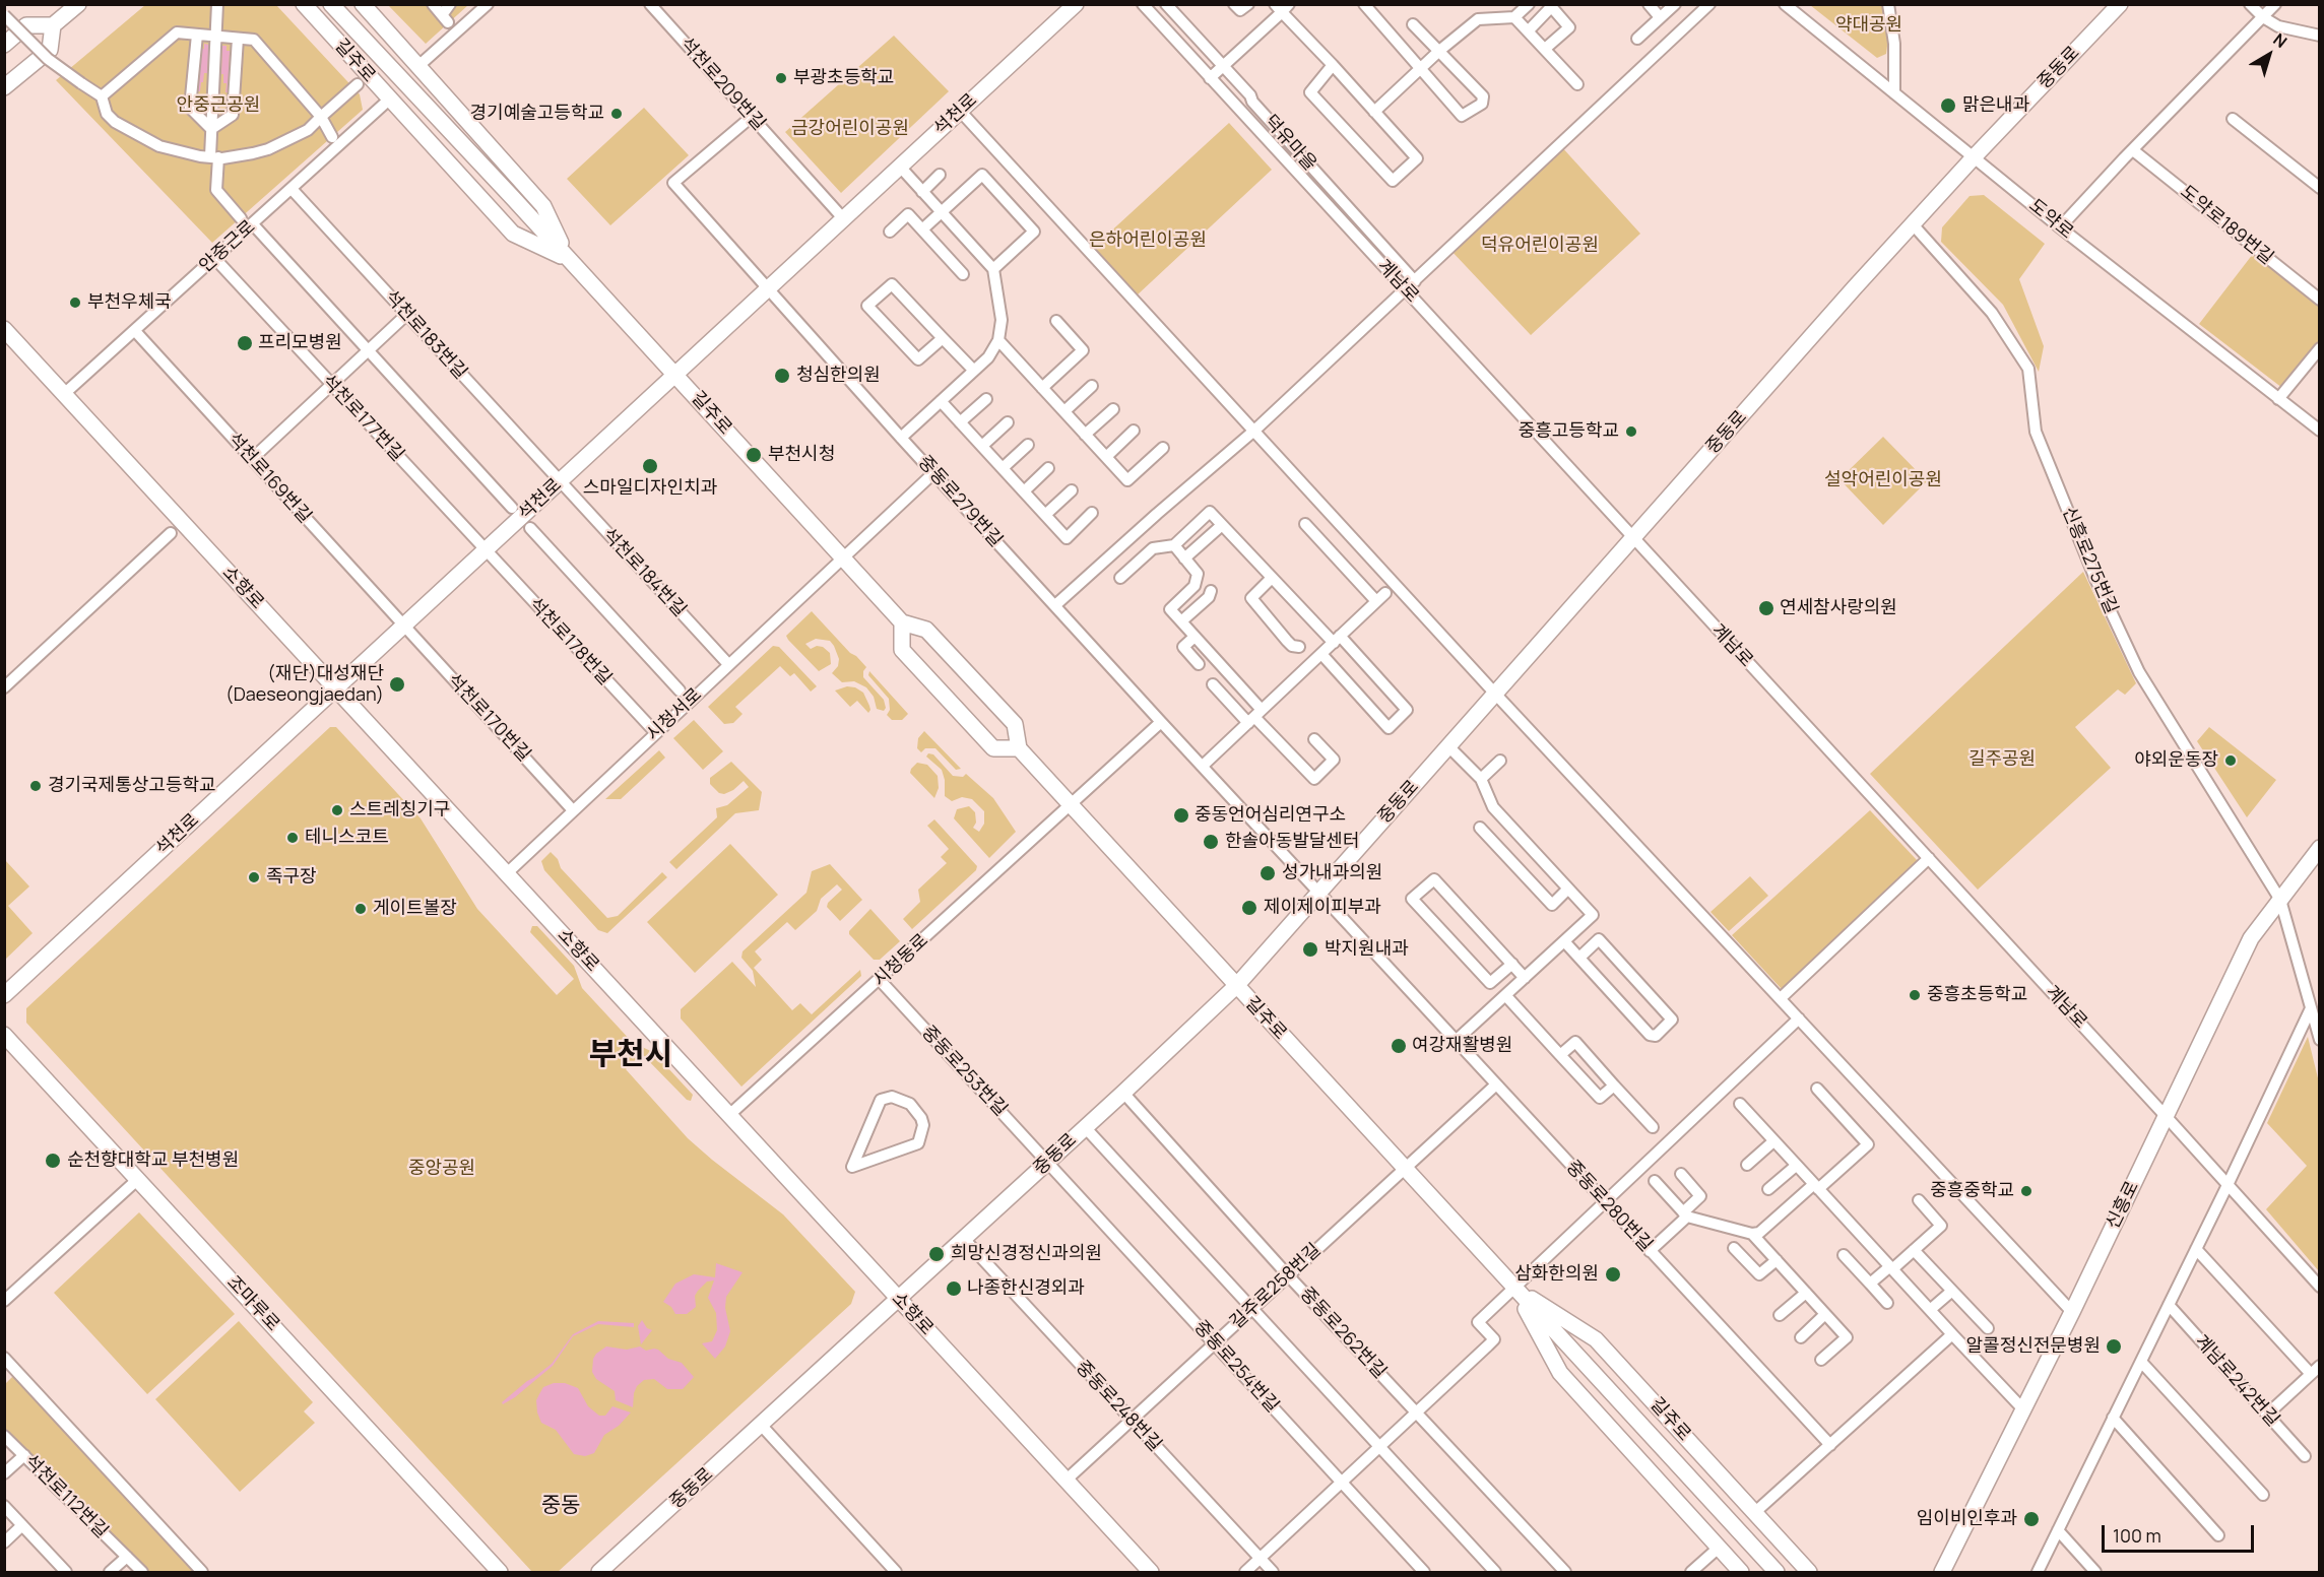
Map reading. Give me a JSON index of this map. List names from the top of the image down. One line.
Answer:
{"streets":{"street":["길주로","중동로","석천로209번길","석천로","덕유마을","도약로","도약로189번길","안중근로","계남로","석천로183번길","석천로177번길","석천로169번길","중동로279번길","신흥로275번길","석천로184번길","소향로","석천로178번길","시청서로","석천로170번길","시청동로","중동로253번길","신흥로","중동로280번길","길주로258번길","조마루로","중동로262번길","중동로254번길","계남로242번길","중동로248번길","석천로112번길"]},"crossings":[["길주로","중동로"],["길주로","석천로"],["길주로","안중근로"],["길주로","시청서로"],["길주로","시청동로"],["길주로","길주로258번길"],["중동로","도약로"],["중동로","계남로"],["중동로","중동로279번길"],["중동로","신흥로275번길"],["중동로","소향로"],["중동로","중동로253번길"],["중동로","중동로280번길"],["중동로","중동로262번길"],["중동로","중동로254번길"],["중동로","중동로248번길"],["석천로209번길","석천로"],["석천로209번길","중동로279번길"],["석천로","석천로183번길"],["석천로","석천로177번길"],["석천로","석천로169번길"],["석천로","중동로279번길"],["석천로","석천로184번길"],["석천로","소향로"],["석천로","석천로178번길"],["석천로","석천로170번길"],["안중근로","석천로183번길"],["안중근로","석천로177번길"],["안중근로","석천로169번길"],["안중근로","소향로"],["계남로","신흥로"],["석천로183번길","석천로184번길"],["석천로177번길","석천로178번길"],["석천로169번길","석천로170번길"],["중동로279번길","시청서로"],["중동로279번길","시청동로"],["중동로279번길","중동로280번길"],["신흥로275번길","신흥로"],["석천로184번길","시청서로"],["소향로","시청서로"],["소향로","시청동로"],["소향로","길주로258번길"],["석천로178번길","시청서로"],["시청서로","석천로170번길"],["시청동로","중동로253번길"],["중동로253번길","중동로254번길"],["중동로280번길","길주로258번길"],["길주로258번길","중동로262번길"],["길주로258번길","중동로254번길"],["길주로258번길","중동로248번길"]],"districts":["부천시","중동"],"parks":["약대공원","안중근공원","금강어린이공원","은하어린이공원","덕유어린이공원","설악어린이공원","길주공원","중앙공원"],"places":["부광초등학교","맑은내과","경기예술고등학교","부천우체국","프리모병원","청심한의원","중흥고등학교","부천시청","스마일디자인치과","연세참사랑의원","(재단)대성재단 (Daeseongjaedan)","야외운동장","경기국제통상고등학교","스트레칭기구","중동언어심리연구소","테니스코트","한솔아동발달센터","성가내과의원","족구장","제이제이피부과","게이트볼장","박지원내과","중흥초등학교","여강재활병원","순천향대학교 부천병원","중흥중학교","희망신경정신과의원","삼화한의원","나종한신경외과","알콜정신전문병원","임이비인후과"],"scale_bar":"100 m","north":"top right"}
